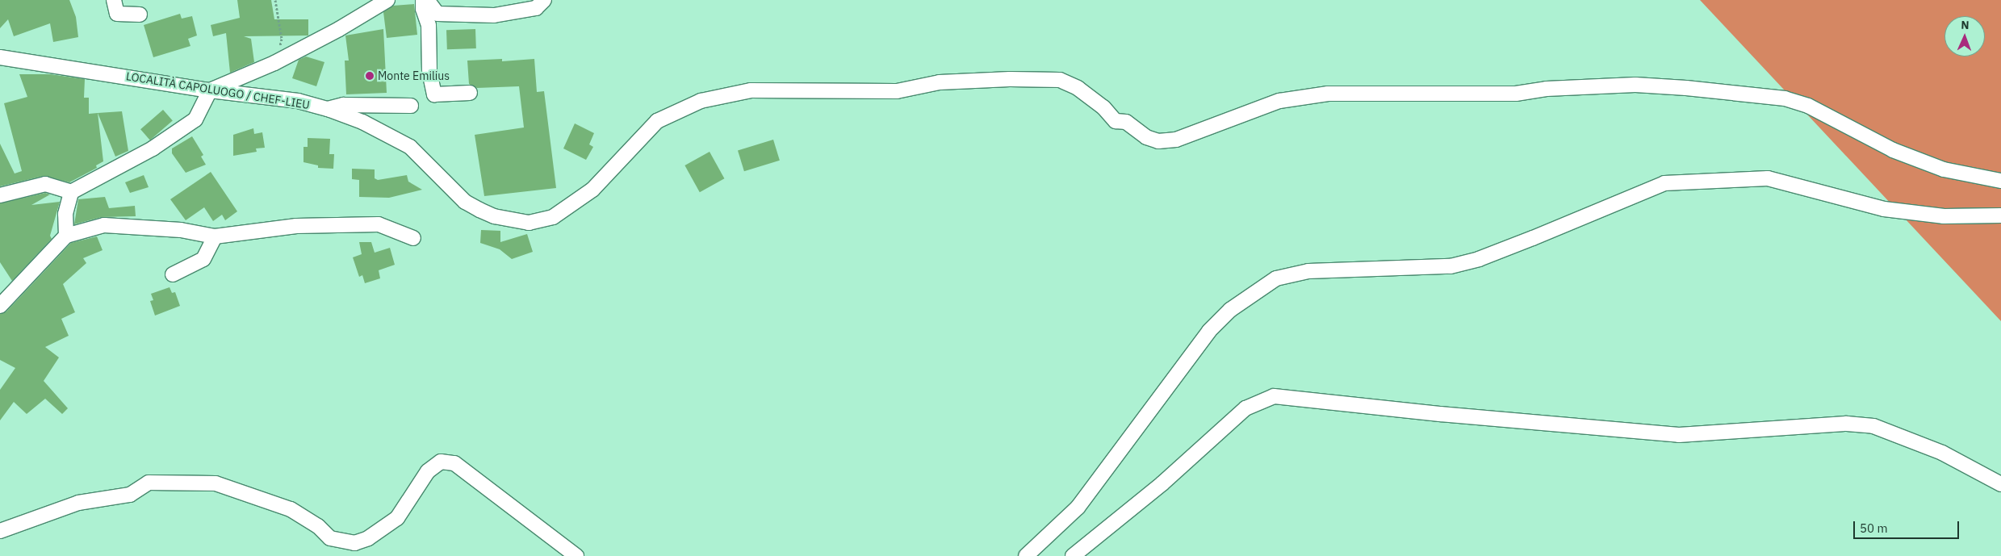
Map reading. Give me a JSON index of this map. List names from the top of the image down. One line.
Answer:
{"streets":{"street":["LOCALITÀ CAPOLUOGO / CHEF-LIEU"]},"places":["Monte Emilius"],"scale_bar":"50 m","north":"top"}
